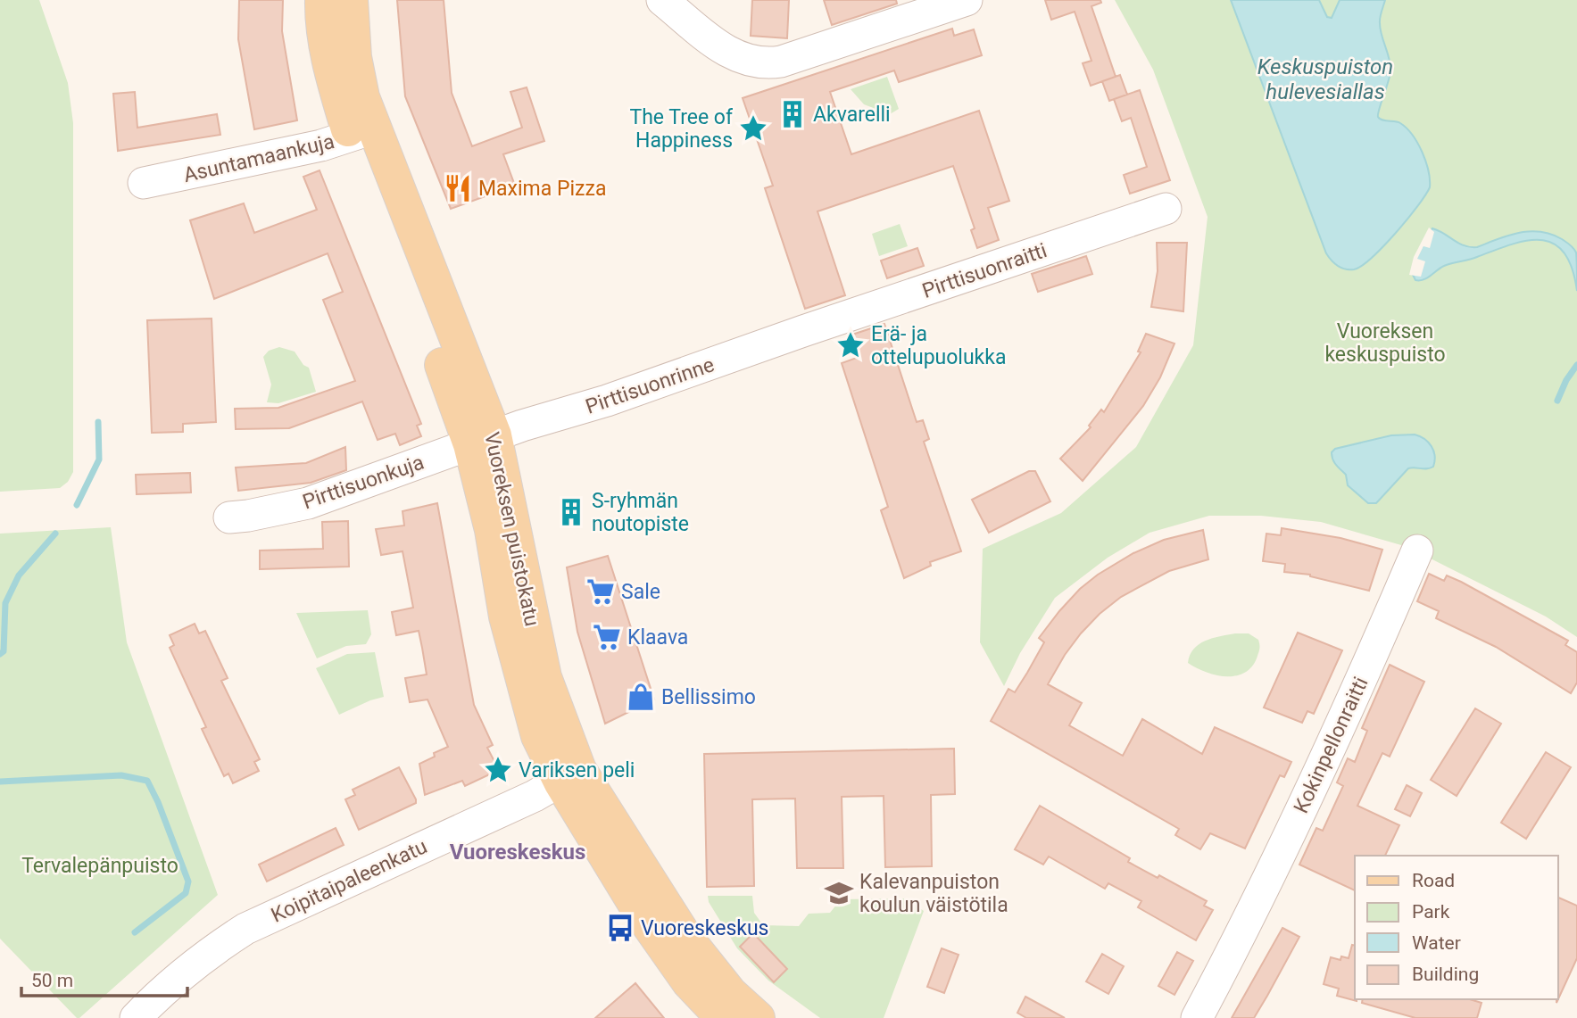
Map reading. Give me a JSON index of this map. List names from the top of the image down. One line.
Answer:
{"streets":{"main road":["Vuoreksen puistokatu"],"street":["Asuntamaankuja","Pirttisuonraitti","Pirttisuonrinne","Pirttisuonkuja","Kokinpellonraitti","Koipitaipaleenkatu"]},"crossings":[["Asuntamaankuja","Vuoreksen puistokatu"],["Pirttisuonraitti","Pirttisuonrinne"],["Pirttisuonrinne","Pirttisuonkuja"],["Pirttisuonrinne","Vuoreksen puistokatu"],["Pirttisuonkuja","Vuoreksen puistokatu"],["Vuoreksen puistokatu","Koipitaipaleenkatu"]],"districts":["Vuoreskeskus"],"water":["Keskuspuiston hulevesiallas"],"parks":["Vuoreksen keskuspuisto","Tervalepänpuisto"],"places":{"building":["Akvarelli","S-ryhmän noutopiste"],"place":["The Tree of Happiness","Erä- ja ottelupuolukka","Variksen peli"],"restaurant":["Maxima Pizza"],"supermarket":["Sale","Klaava"],"shop":["Bellissimo"],"school or university":["Kalevanpuiston koulun väistötila"],"bus stop":["Vuoreskeskus"]},"legend":["Road","Park","Water","Building"],"scale_bar":"50 m"}
